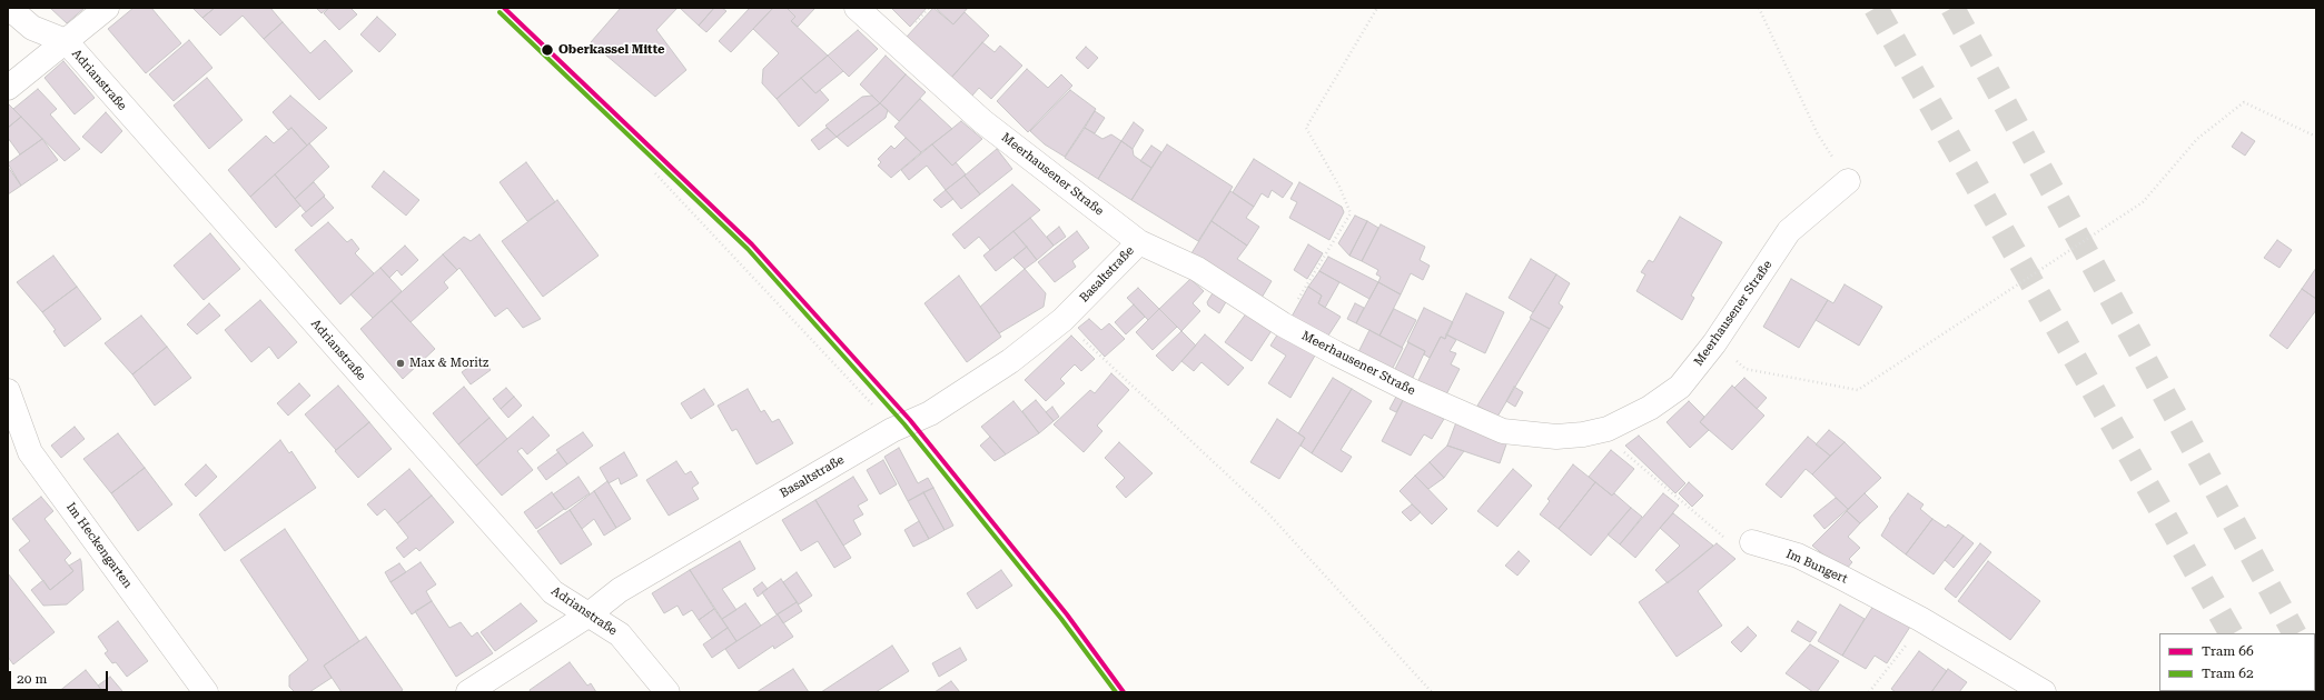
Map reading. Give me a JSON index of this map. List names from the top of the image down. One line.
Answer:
{"streets":{"street":["Adrianstraße","Meerhausener Straße","Basaltstraße","Im Heckengarten","Im Bungert"]},"crossings":[["Adrianstraße","Basaltstraße"],["Meerhausener Straße","Basaltstraße"]],"places":["Oberkassel Mitte","Max & Moritz"],"lines":["tram line 66","tram line 62"],"legend":["Tram 66","Tram 62"],"scale_bar":"20 m"}
